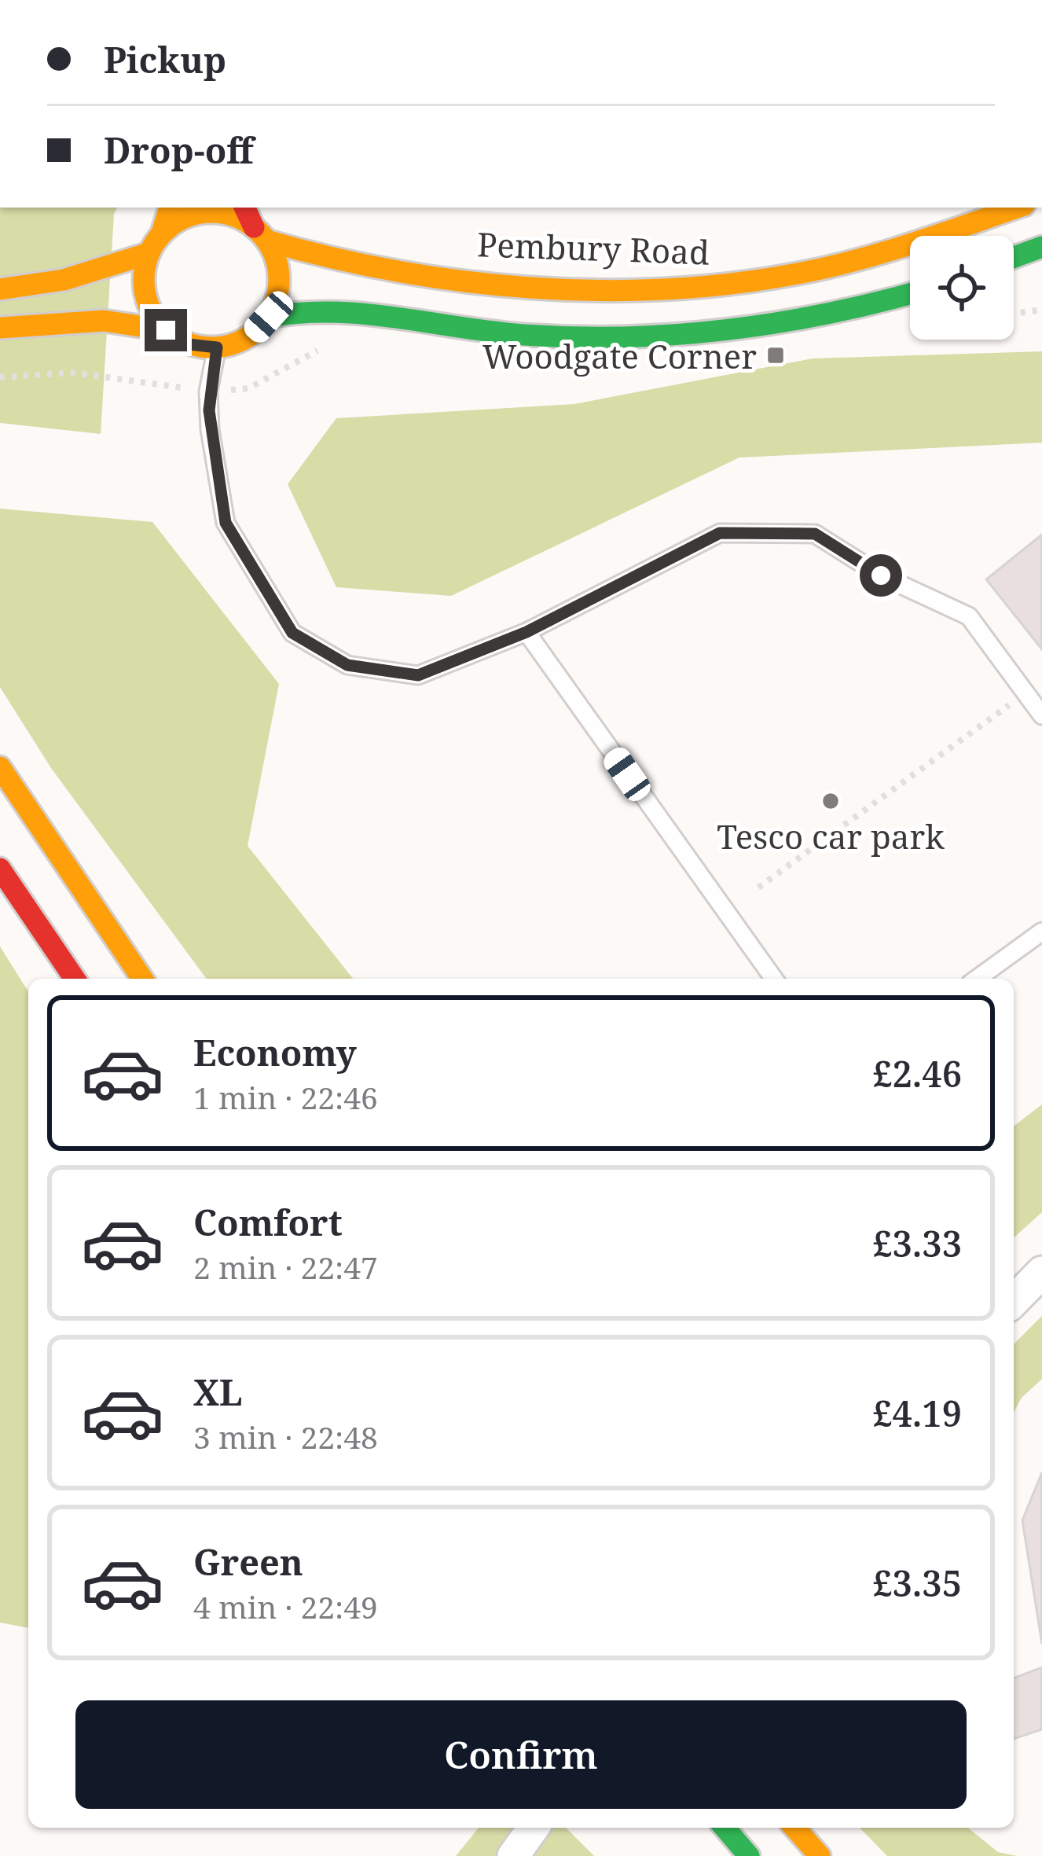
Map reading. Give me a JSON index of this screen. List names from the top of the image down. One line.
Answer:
{"streets":{"main road":["Pembury Road"]},"places":{"transit":["Woodgate Corner"],"other":["Tesco car park"]},"page":{"banner":["Pickup","Drop-off"],"list":[{"name":"Economy","note":"1 min · 22:46","value":"£2.46"},{"name":"Comfort","note":"2 min · 22:47","value":"£3.33"},{"name":"XL","note":"3 min · 22:48","value":"£4.19"},{"name":"Green","note":"4 min · 22:49","value":"£3.35"}],"buttons":"Confirm"}}
